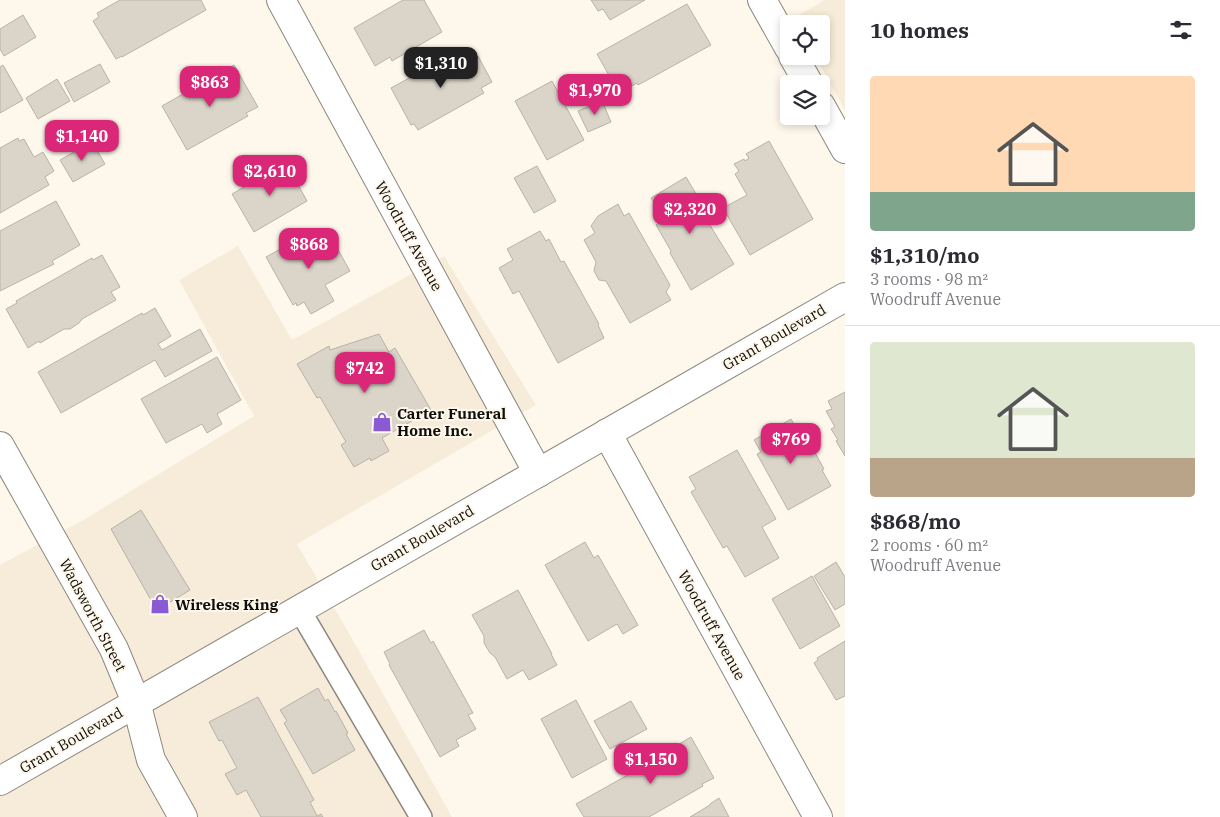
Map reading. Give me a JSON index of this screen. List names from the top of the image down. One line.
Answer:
{"streets":{"street":["Woodruff Avenue","Grant Boulevard","Wadsworth Street"]},"crossings":[["Woodruff Avenue","Grant Boulevard"],["Grant Boulevard","Wadsworth Street"]],"places":{"shop":["Carter Funeral Home Inc.","Wireless King"]},"page":{"heading":"10 homes","price":["$1,310","$863","$1,970","$1,140","$2,610","$2,320","$868","$742","$769","$1,150"],"list":[{"name":"$1,310/mo","note":"3 rooms · 98 m² · Woodruff Avenue"},{"name":"$868/mo","note":"2 rooms · 60 m² · Woodruff Avenue"}]}}
